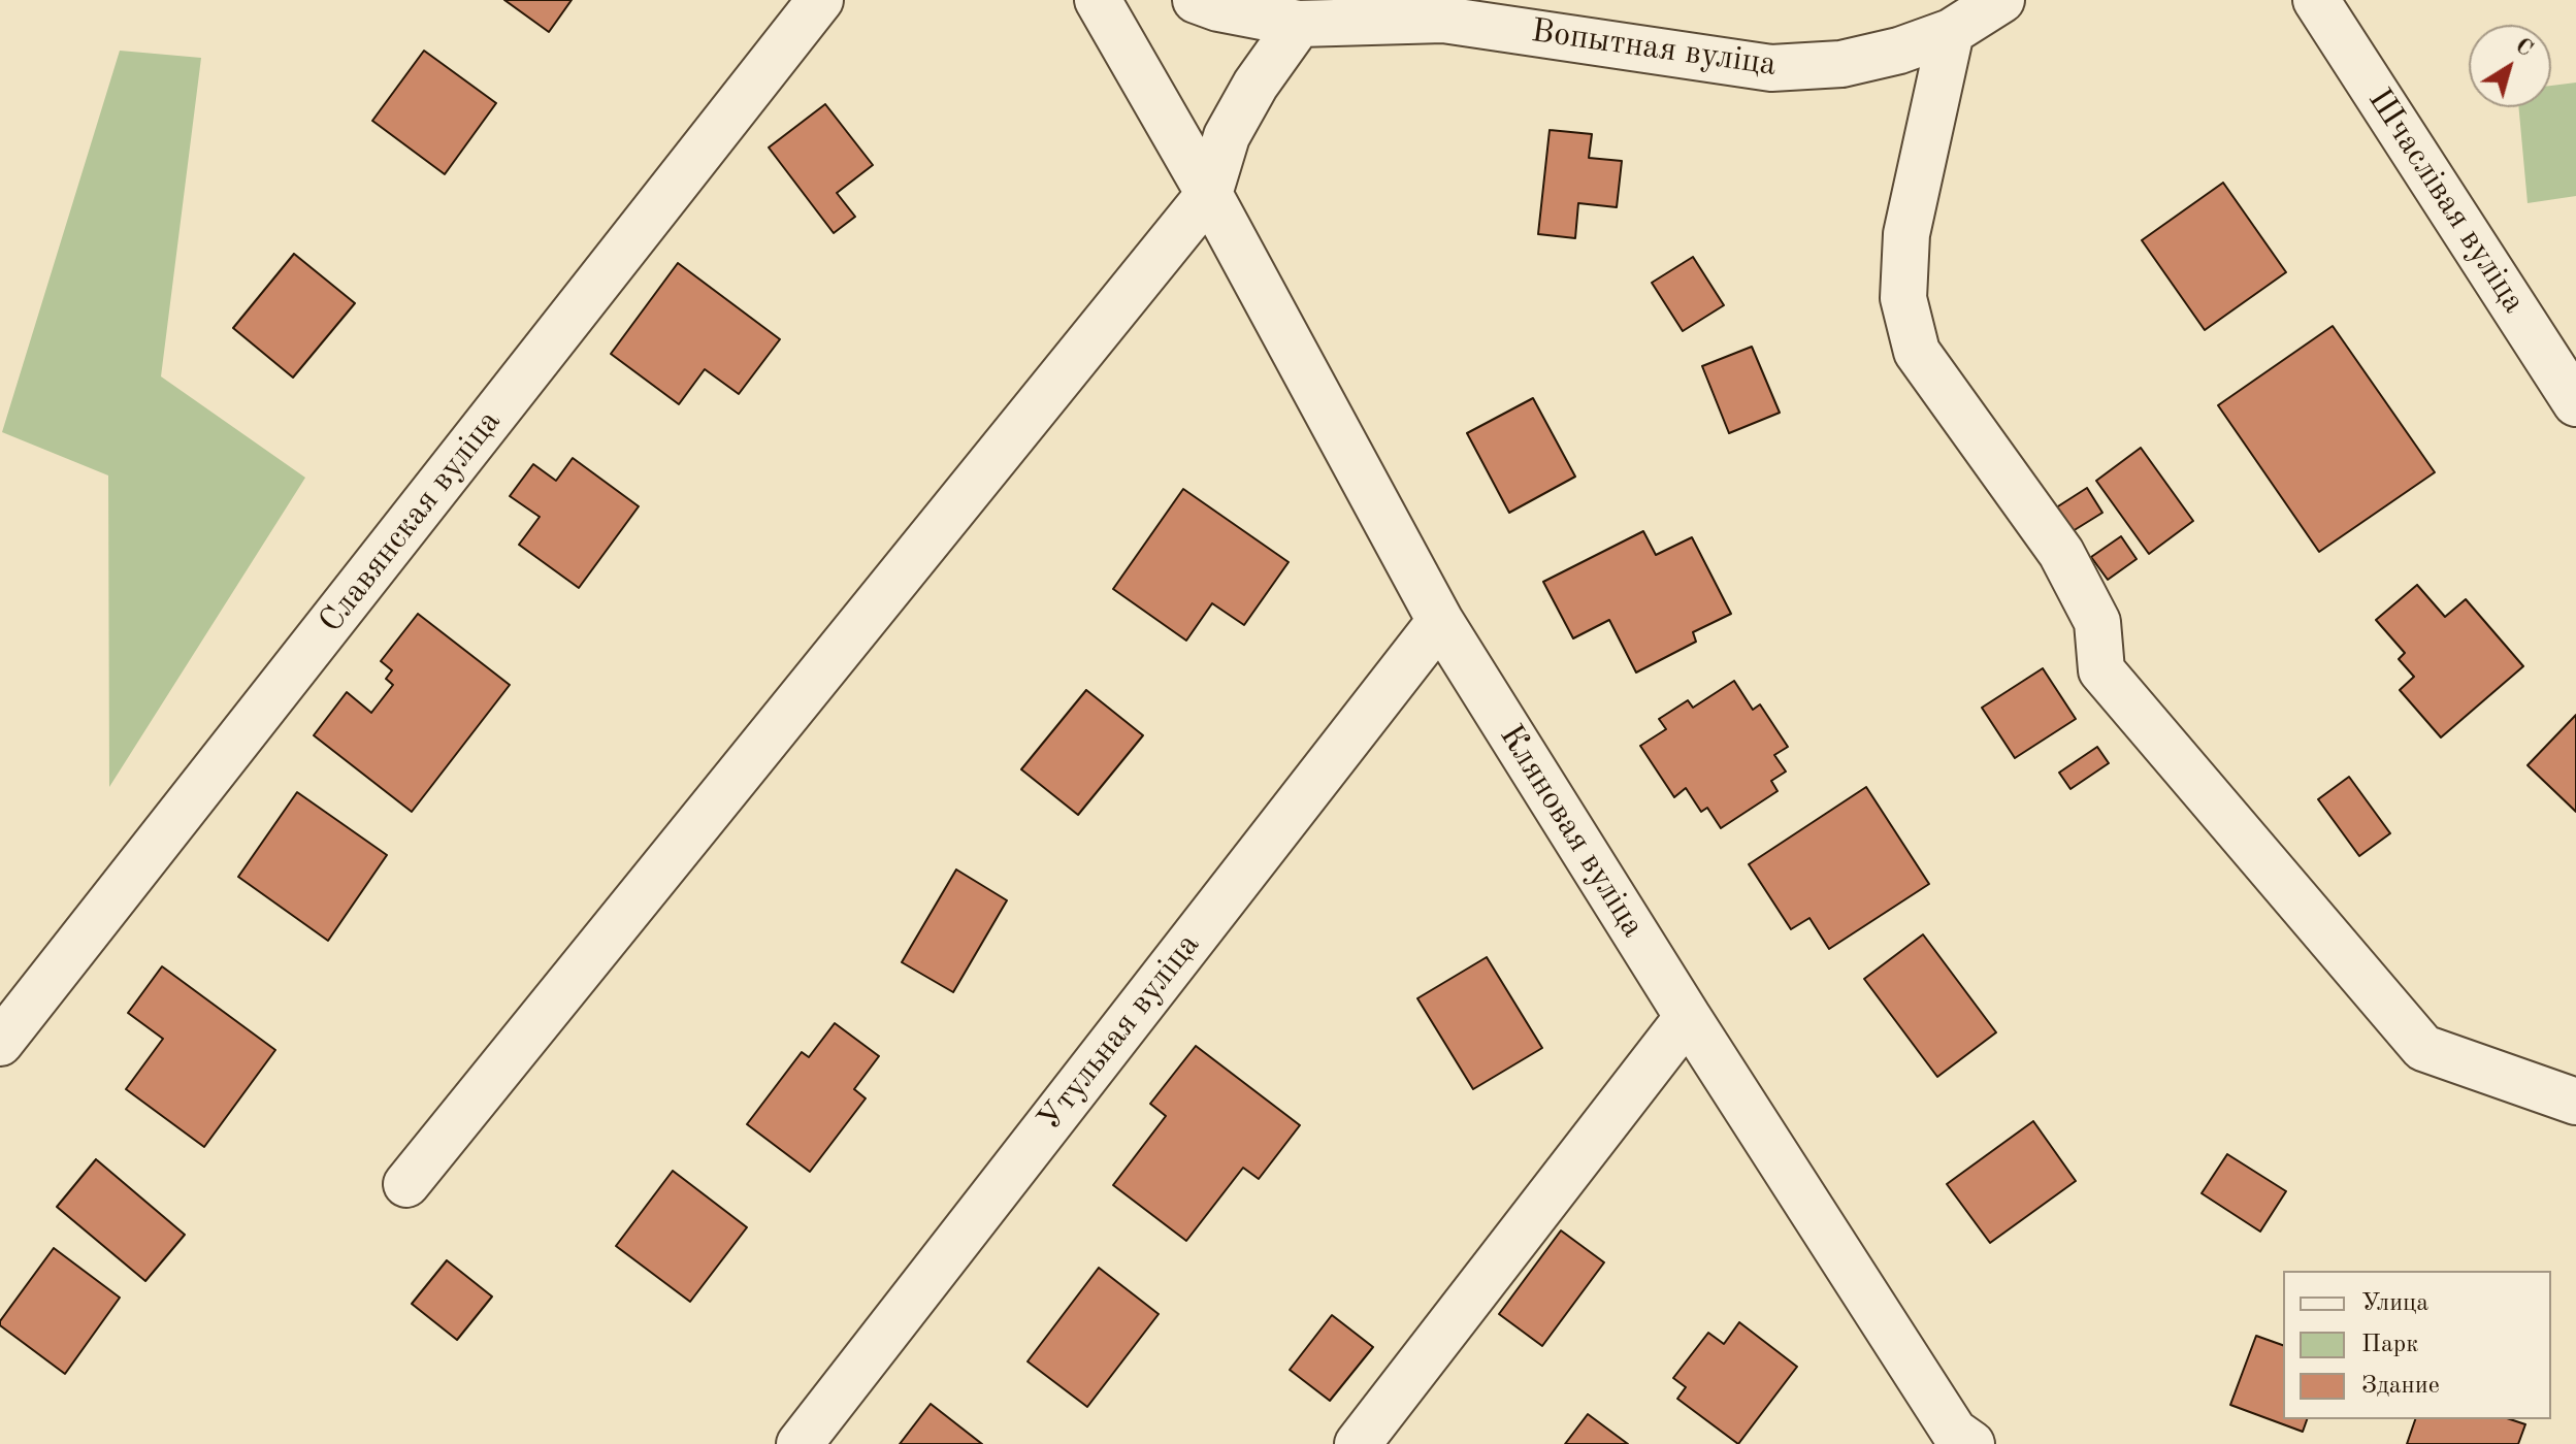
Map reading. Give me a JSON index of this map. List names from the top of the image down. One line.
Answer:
{"streets":{"street":["Вопытная вуліца","Шчаслівая вуліца","Славянская вуліца","Кляновая вуліца","Утульная вуліца"]},"crossings":[["Кляновая вуліца","Утульная вуліца"]],"legend":["Улица","Парк","Здание"],"north":"top right"}
